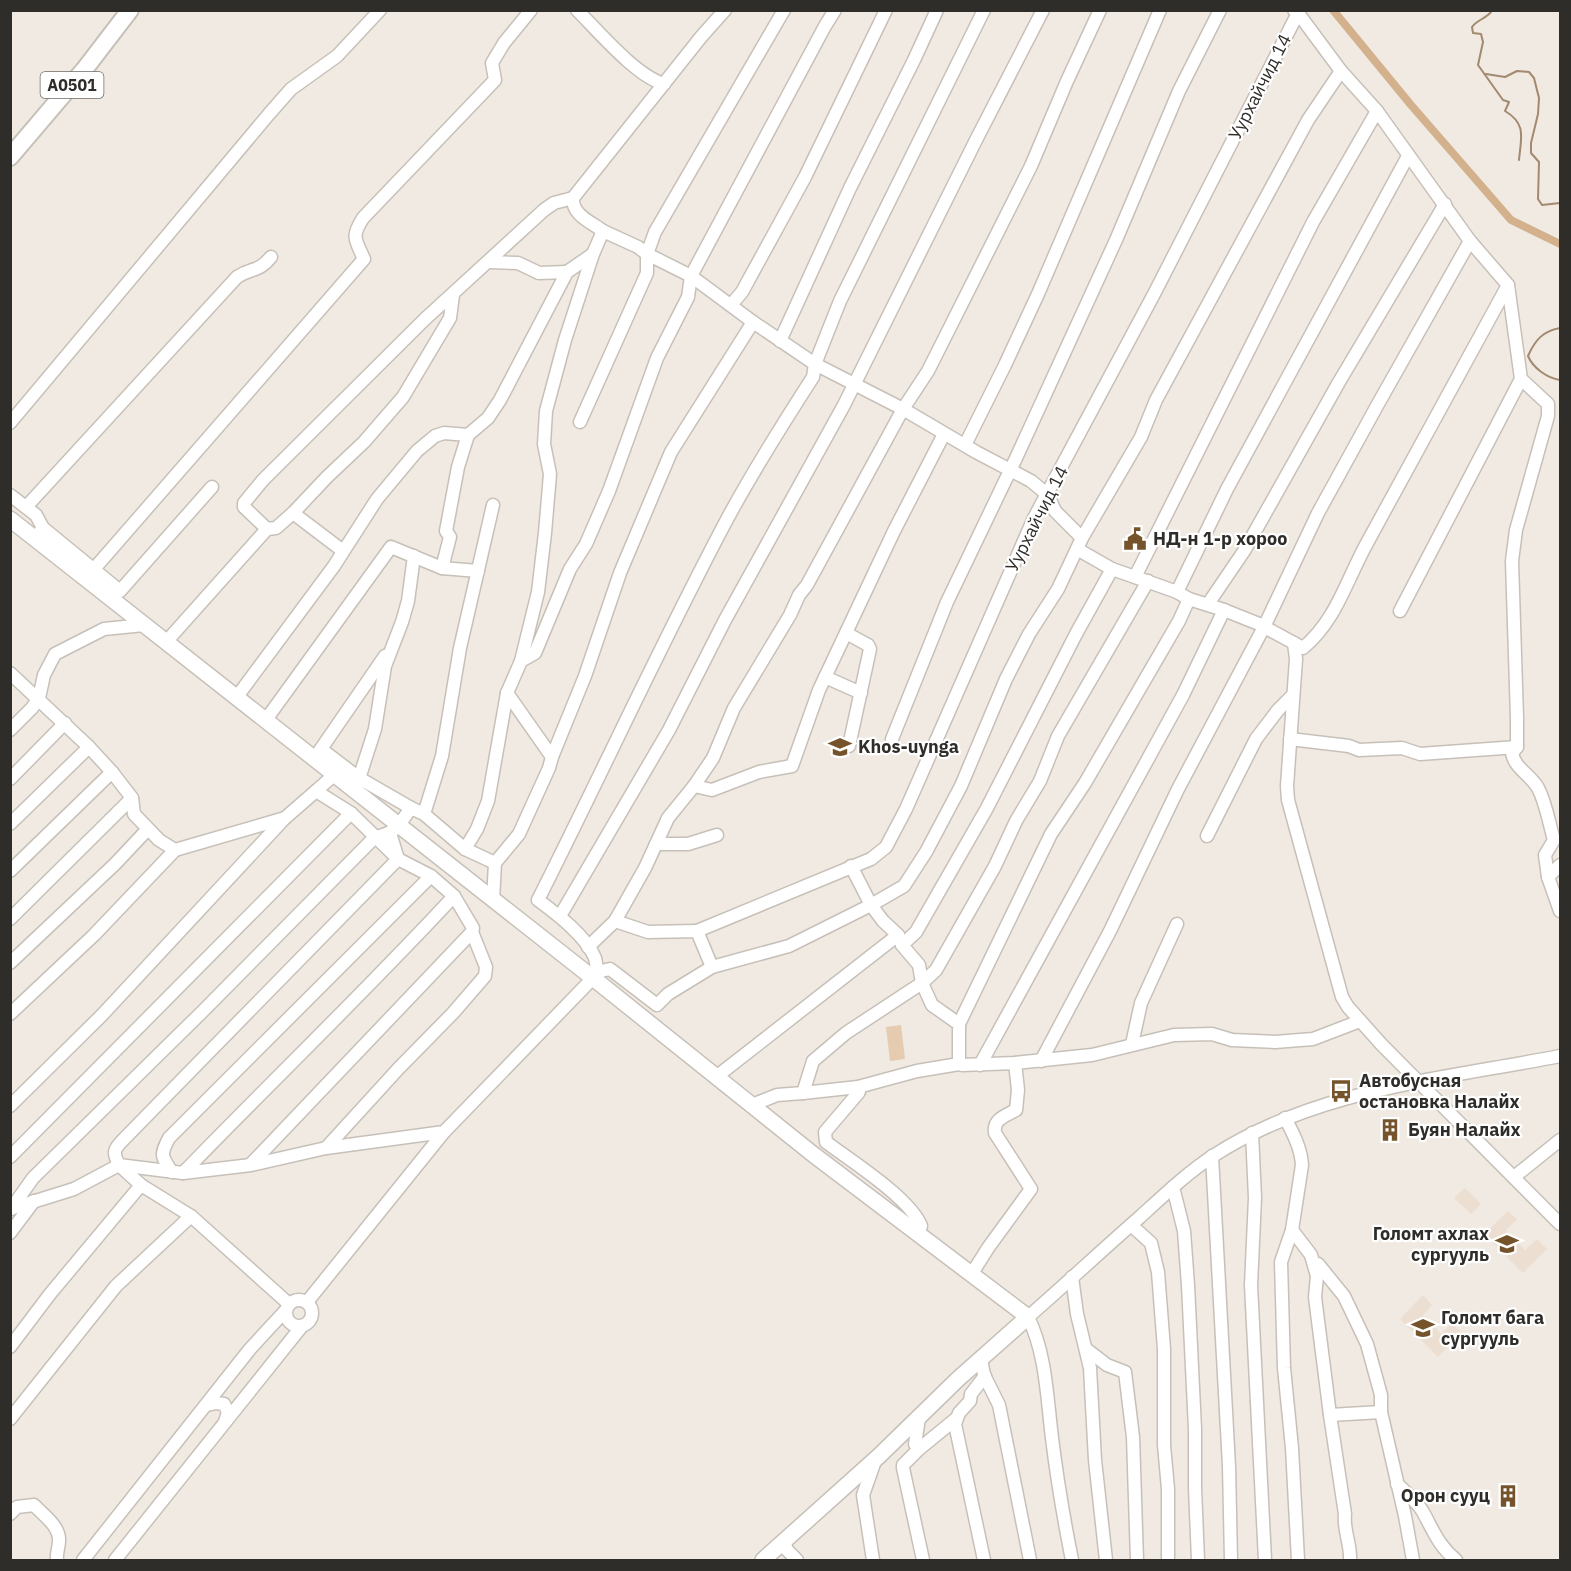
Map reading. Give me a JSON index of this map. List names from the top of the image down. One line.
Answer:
{"streets":{"highway":["A0501"],"street":["Уурхайчид 14"]},"places":{"public building":["НД-н 1-р хороо"],"school or university":["Khos-uynga","Голомт ахлах сургууль","Голомт бага сургууль"],"bus stop":["Автобусная остановка Налайх"],"building":["Буян Налайх","Орон сууц"]}}
